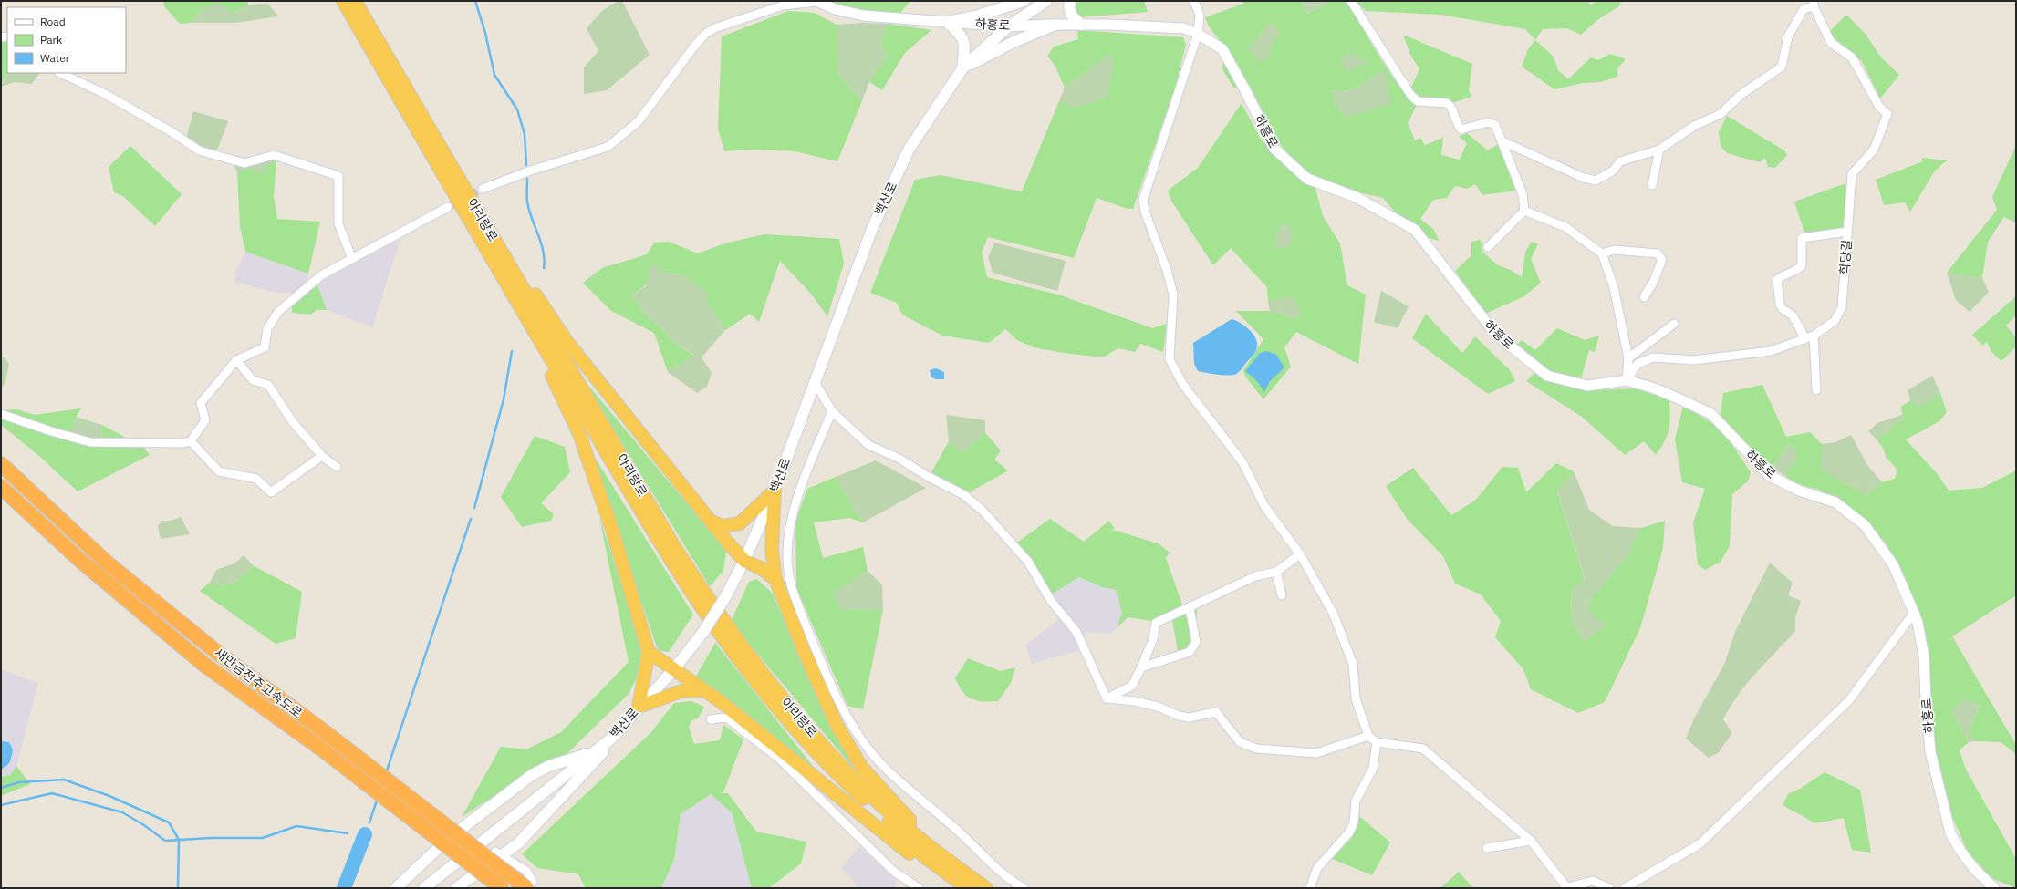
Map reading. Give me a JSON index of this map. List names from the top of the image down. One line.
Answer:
{"streets":{"highway":["아리랑로","새만금전주고속도로"],"main road":["백산로"],"street":["하흥로","학당길"]},"crossings":[["하흥로","백산로"],["하흥로","학당길"]],"legend":["Road","Park","Water"]}
